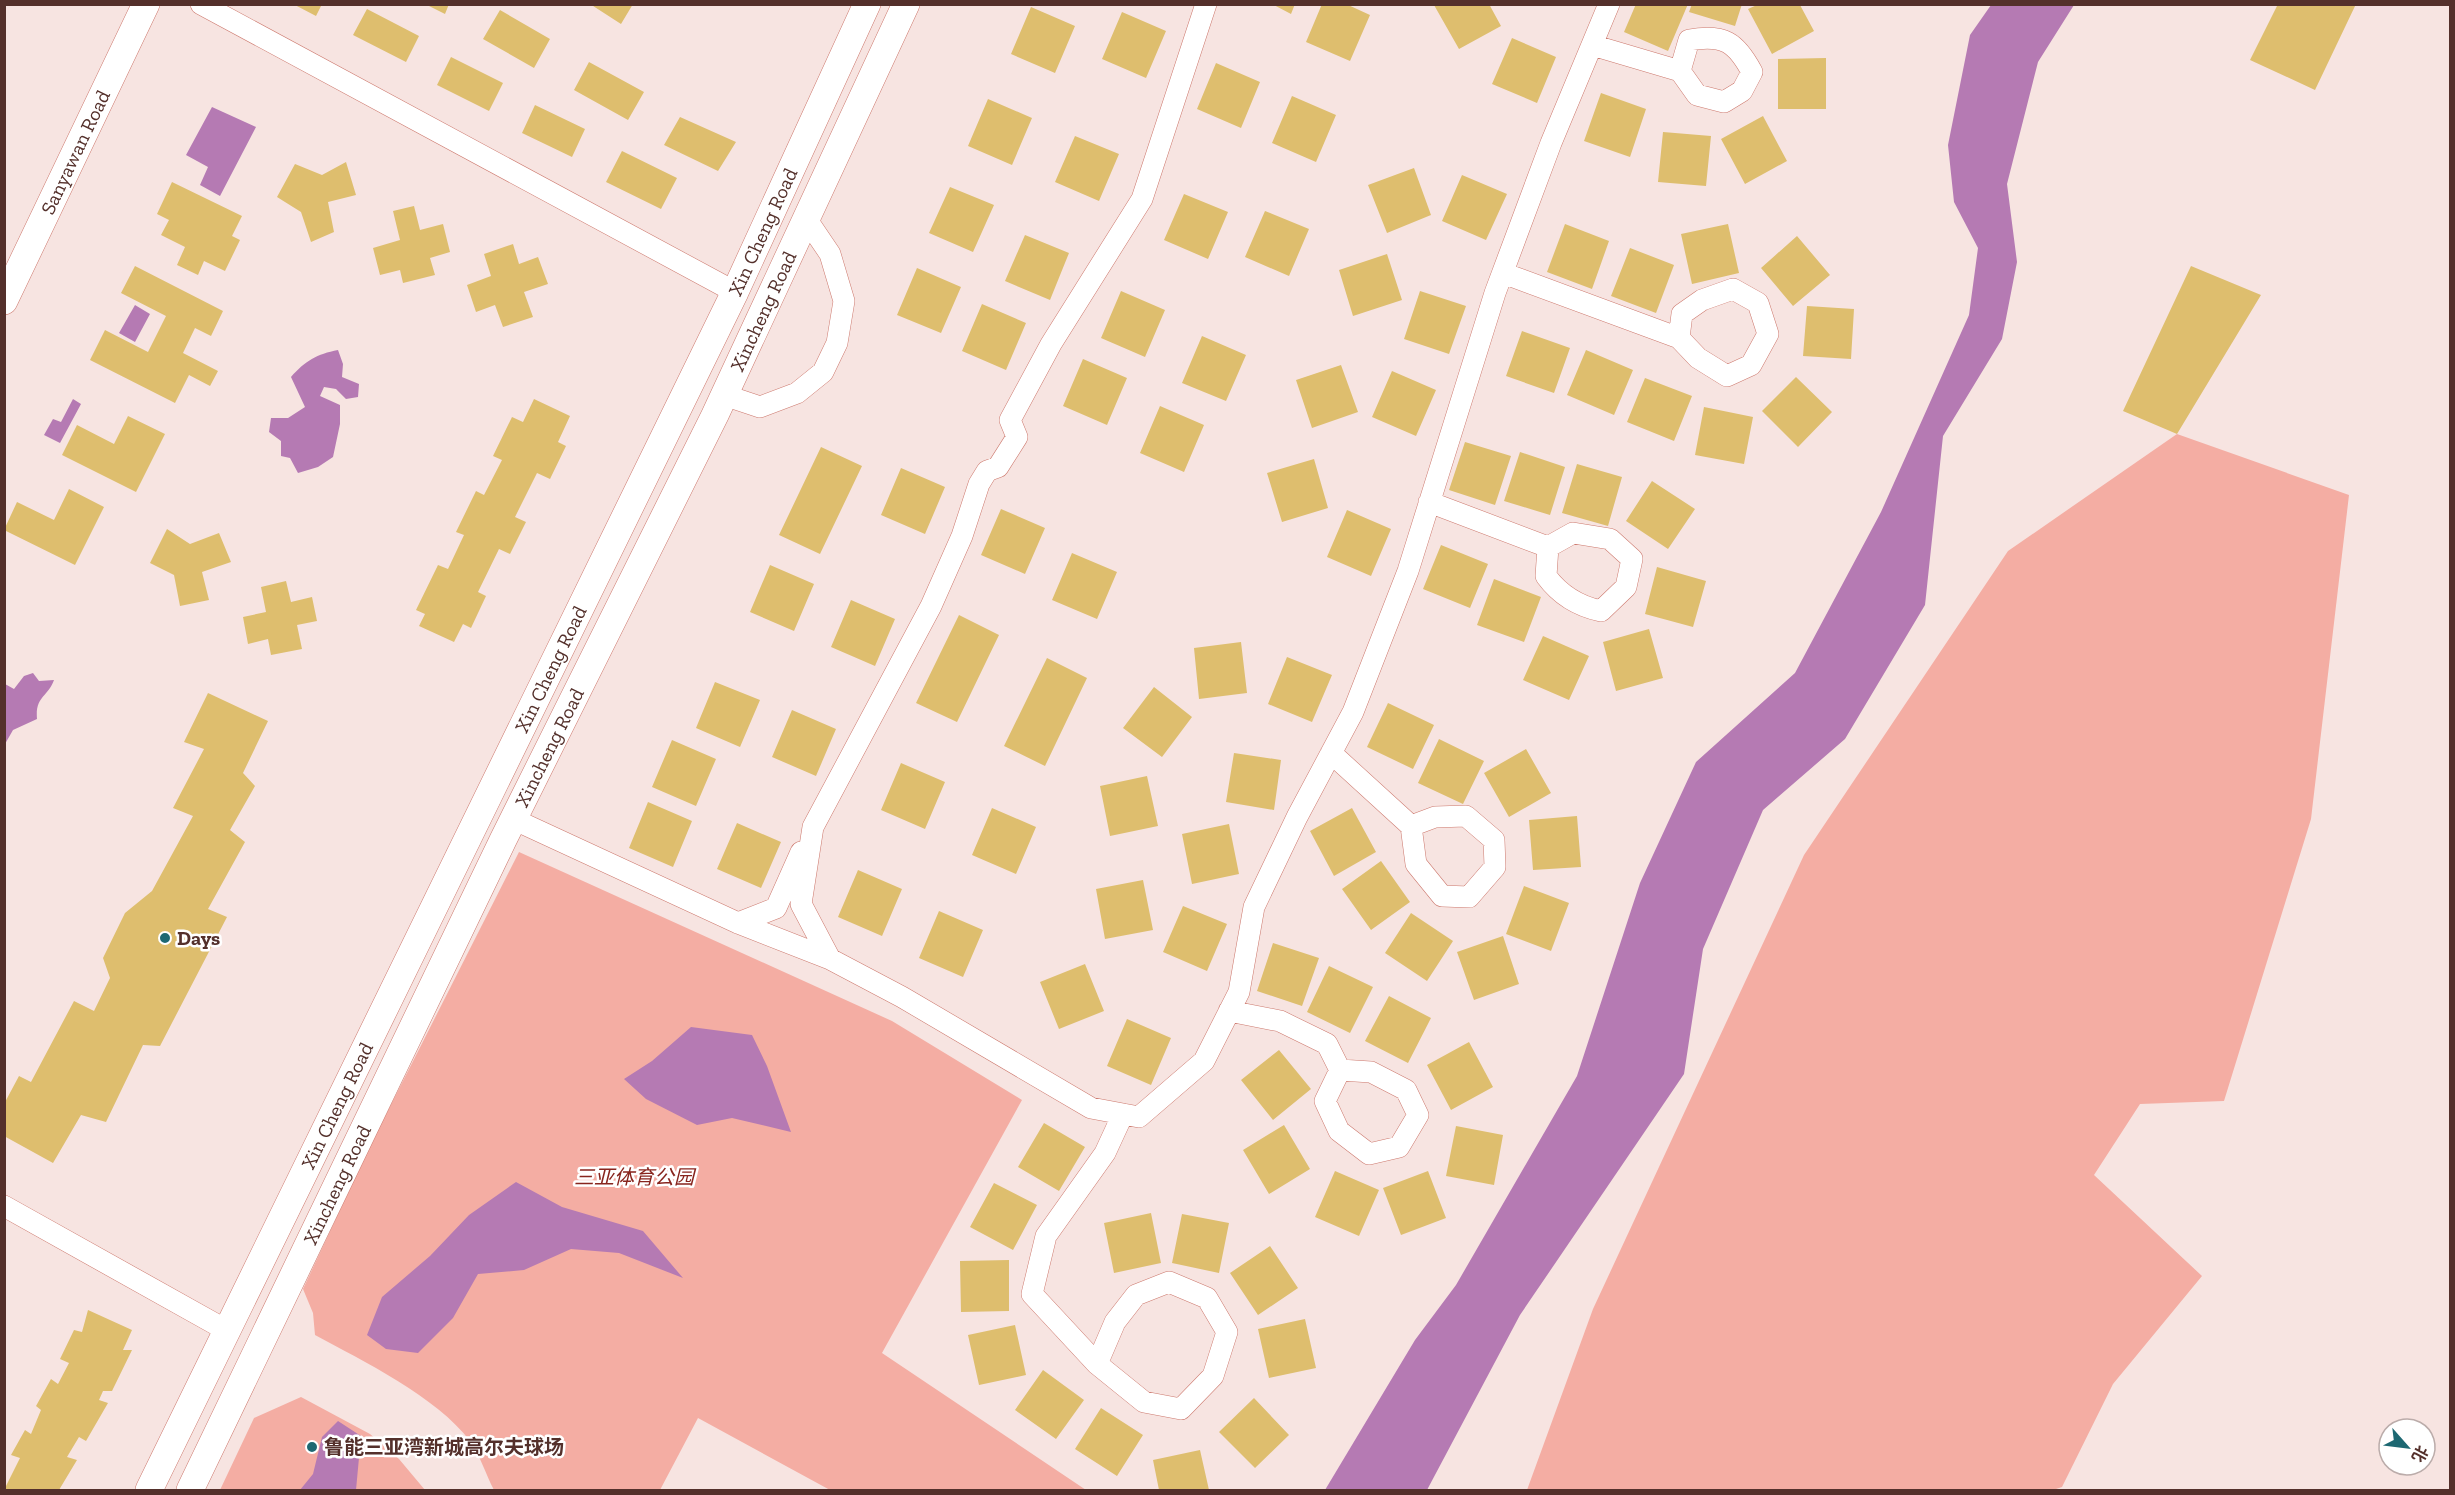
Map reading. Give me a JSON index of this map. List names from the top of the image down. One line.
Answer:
{"streets":{"main road":["Sanyawan Road","Xin Cheng Road","Xincheng Road"]},"parks":["三亚体育公园"],"places":["Days","鲁能三亚湾新城高尔夫球场"],"north":"bottom right"}
